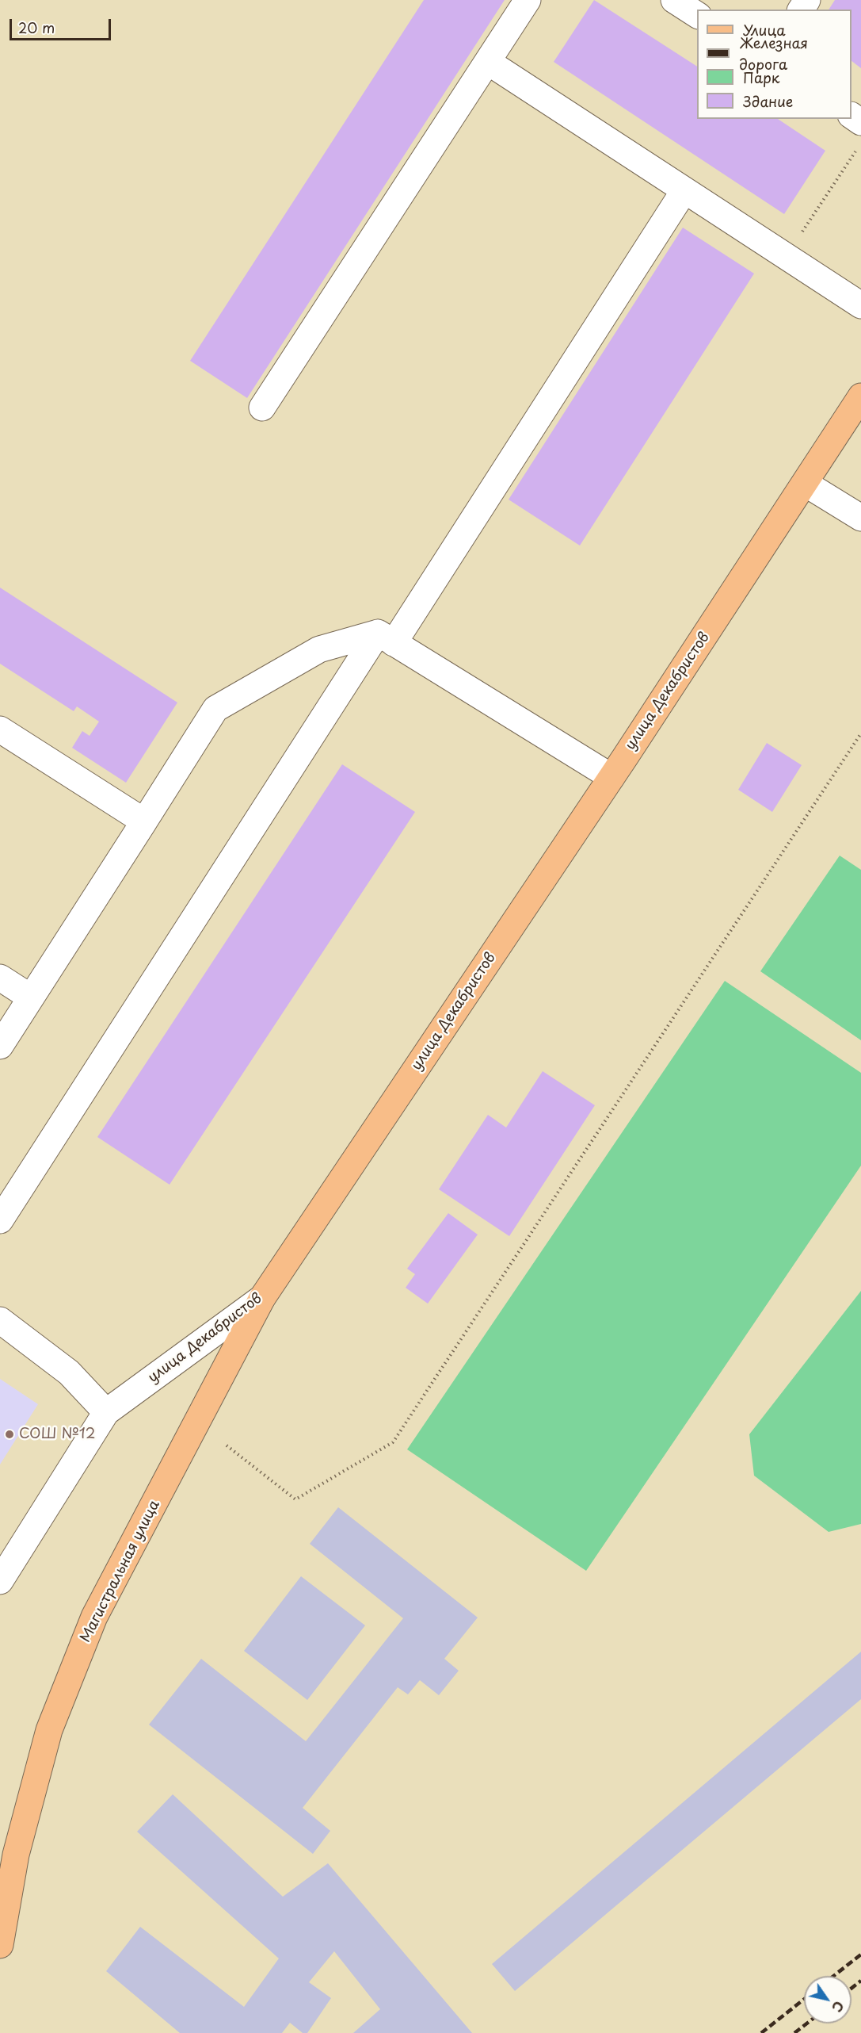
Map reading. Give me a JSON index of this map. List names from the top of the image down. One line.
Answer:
{"streets":{"main road":["улица Декабристов","Магистральная улица"]},"crossings":[["улица Декабристов","Магистральная улица"]],"places":["СОШ №12"],"legend":["Улица","Железная дорога","Парк","Здание"],"scale_bar":"20 m","north":"bottom right"}
